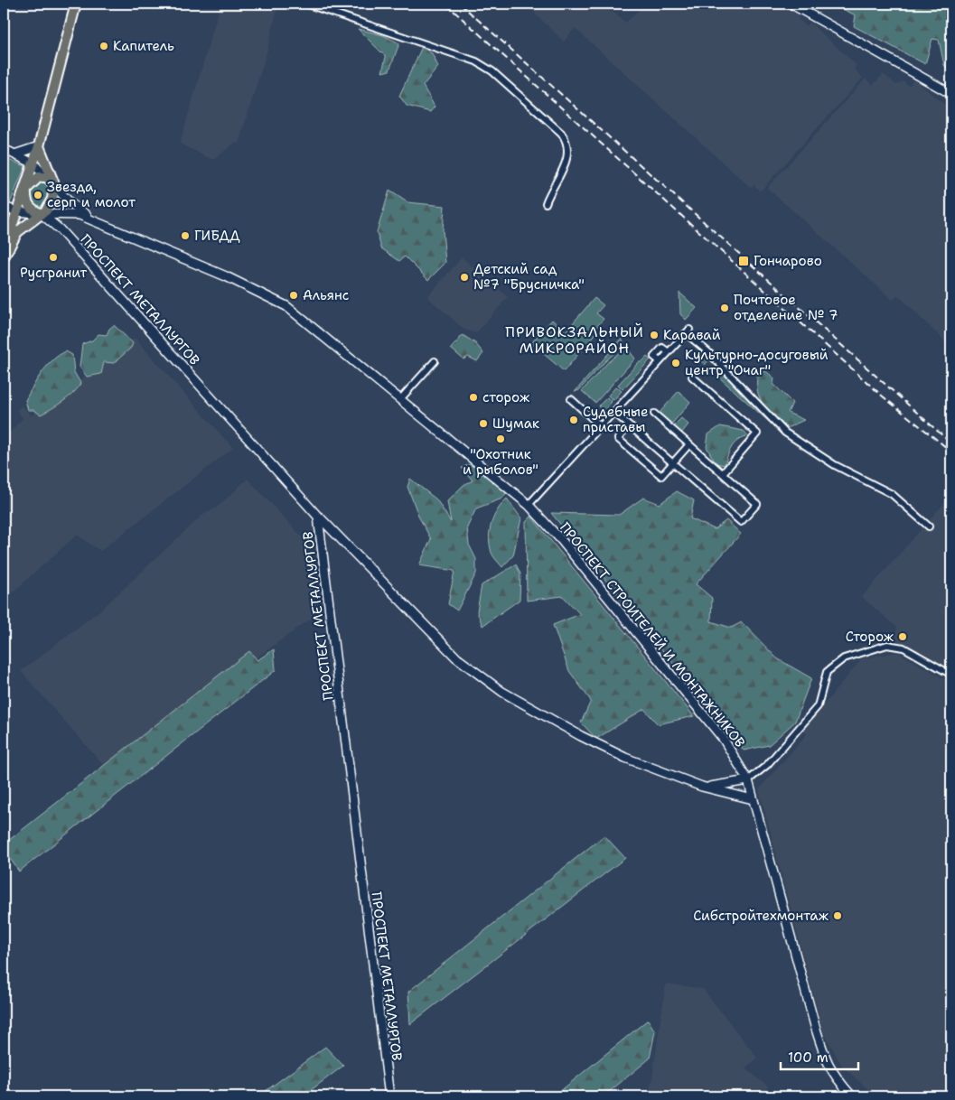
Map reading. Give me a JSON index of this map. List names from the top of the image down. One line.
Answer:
{"streets":{"street":["ПРОСПЕКТ МЕТАЛЛУРГОВ","ПРОСПЕКТ СТРОИТЕЛЕЙ И МОНТАЖНИКОВ"]},"crossings":[["ПРОСПЕКТ МЕТАЛЛУРГОВ","ПРОСПЕКТ СТРОИТЕЛЕЙ И МОНТАЖНИКОВ"]],"districts":["ПРИВОКЗАЛЬНЫЙ МИКРОРАЙОН"],"places":{"other":["Капитель","Звезда, серп и молот","ГИБДД","Русгранит","Детский сад №7 \"Брусничка\"","Альянс","Почтовое отделение № 7","Каравай","Культурно-досуговый центр \"Очаг\"","сторож","Судебные приставы","Шумак","\"Охотник и рыболов\"","Сторож","Сибстройтехмонтаж"],"transit":["Гончарово"]},"scale_bar":"100 m"}
